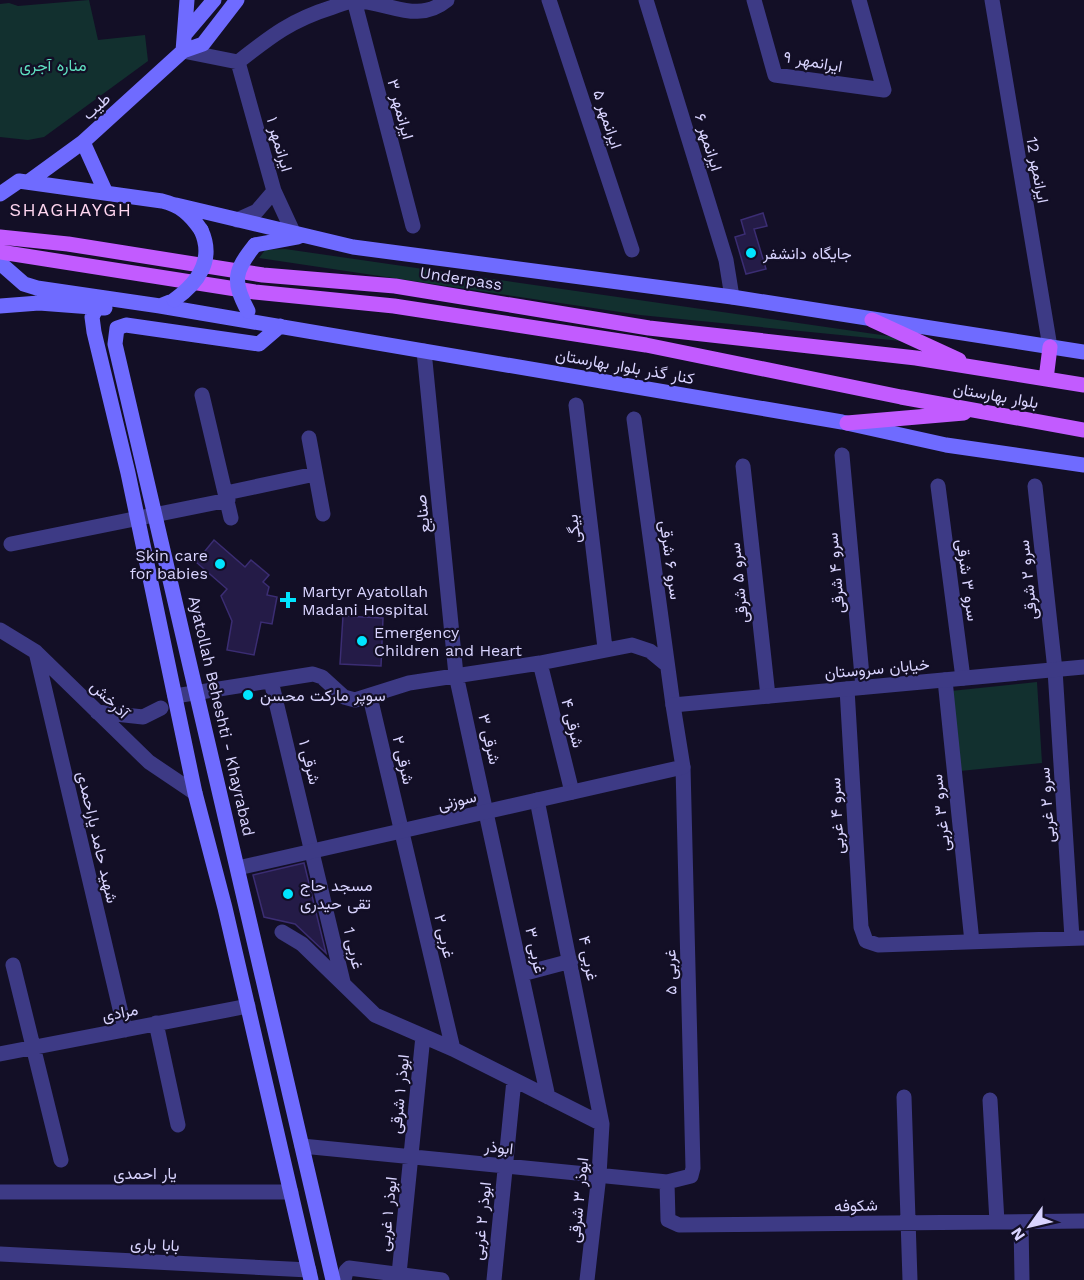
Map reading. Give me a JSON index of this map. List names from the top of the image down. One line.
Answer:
{"streets":{"main road":["طیب","Underpass","کنار گذر بلوار بهارستان","بلوار بهارستان","Ayatollah Beheshti - Khayrabad"],"street":["ایرانمهر ۹","ایرانمهر ۳","ایرانمهر ۵","ایرانمهر ۶","ایرانمهر ۱","ایرانمهر 12","صنایع","بیگی","سرو ۶ شرقی","سرو ۴ شرقی","سرو ۳ شرقی","سرو ۲ شرقی","سرو ۵ شرقی","خیابان سروستان","آذرخش","شرقی ۴","شرقی ۳","شرقی ۲","شرقی ۱","سوزنی","سرو ۲ غربی","سرو ۳ غربی","سرو ۴ غربی","شهید حامد یاراحمدی","غربی ۲","غربی 1","غربی ۳","غربی ۴","غربی ۵","مرادی","ابوذر ۱ شرقی","ابوذر","یار احمدی","ابوذر ۳ شرقی","شکوفه","ابوذر ۱ غربی","ابوذر ۲ غربی","بابا یاری"]},"crossings":[["Underpass","بلوار بهارستان"],["کنار گذر بلوار بهارستان","صنایع"],["کنار گذر بلوار بهارستان","Ayatollah Beheshti - Khayrabad"],["صنایع","شرقی ۳"],["سرو ۶ شرقی","خیابان سروستان"],["سرو ۶ شرقی","غربی ۵"],["سرو ۴ شرقی","خیابان سروستان"],["سرو ۳ شرقی","خیابان سروستان"],["سرو ۲ شرقی","خیابان سروستان"],["سرو ۲ شرقی","سرو ۲ غربی"],["سرو ۵ شرقی","خیابان سروستان"],["خیابان سروستان","سرو ۲ غربی"],["خیابان سروستان","سرو ۳ غربی"],["خیابان سروستان","سرو ۴ غربی"],["خیابان سروستان","غربی ۵"],["آذرخش","شهید حامد یاراحمدی"],["Ayatollah Beheshti - Khayrabad","سوزنی"],["Ayatollah Beheshti - Khayrabad","ابوذر"],["شرقی ۴","سوزنی"],["شرقی ۳","سوزنی"],["شرقی ۳","غربی ۳"],["شرقی ۲","سوزنی"],["شرقی ۲","غربی ۲"],["شرقی ۱","سوزنی"],["شرقی ۱","غربی 1"],["سوزنی","غربی ۲"],["سوزنی","غربی 1"],["سوزنی","غربی ۳"],["سوزنی","غربی ۴"],["سوزنی","غربی ۵"],["سرو ۳ غربی","سرو ۴ غربی"],["شهید حامد یاراحمدی","مرادی"],["غربی ۴","ابوذر ۳ شرقی"],["غربی ۵","ابوذر"],["ابوذر ۱ شرقی","ابوذر"],["ابوذر ۱ شرقی","ابوذر ۱ غربی"],["ابوذر","ابوذر ۳ شرقی"],["ابوذر","شکوفه"],["ابوذر","ابوذر ۱ غربی"],["ابوذر","ابوذر ۲ غربی"]],"districts":["SHAGHAYGH"],"parks":["مناره آجری"],"places":{"other":["جایگاه دانشفر","Skin care for babies","Emergency Children and Heart","سوپر مارکت محسن","مسجد حاج تقی حیدری"],"health":["Martyr Ayatollah Madani Hospital"]},"north":"bottom left"}
